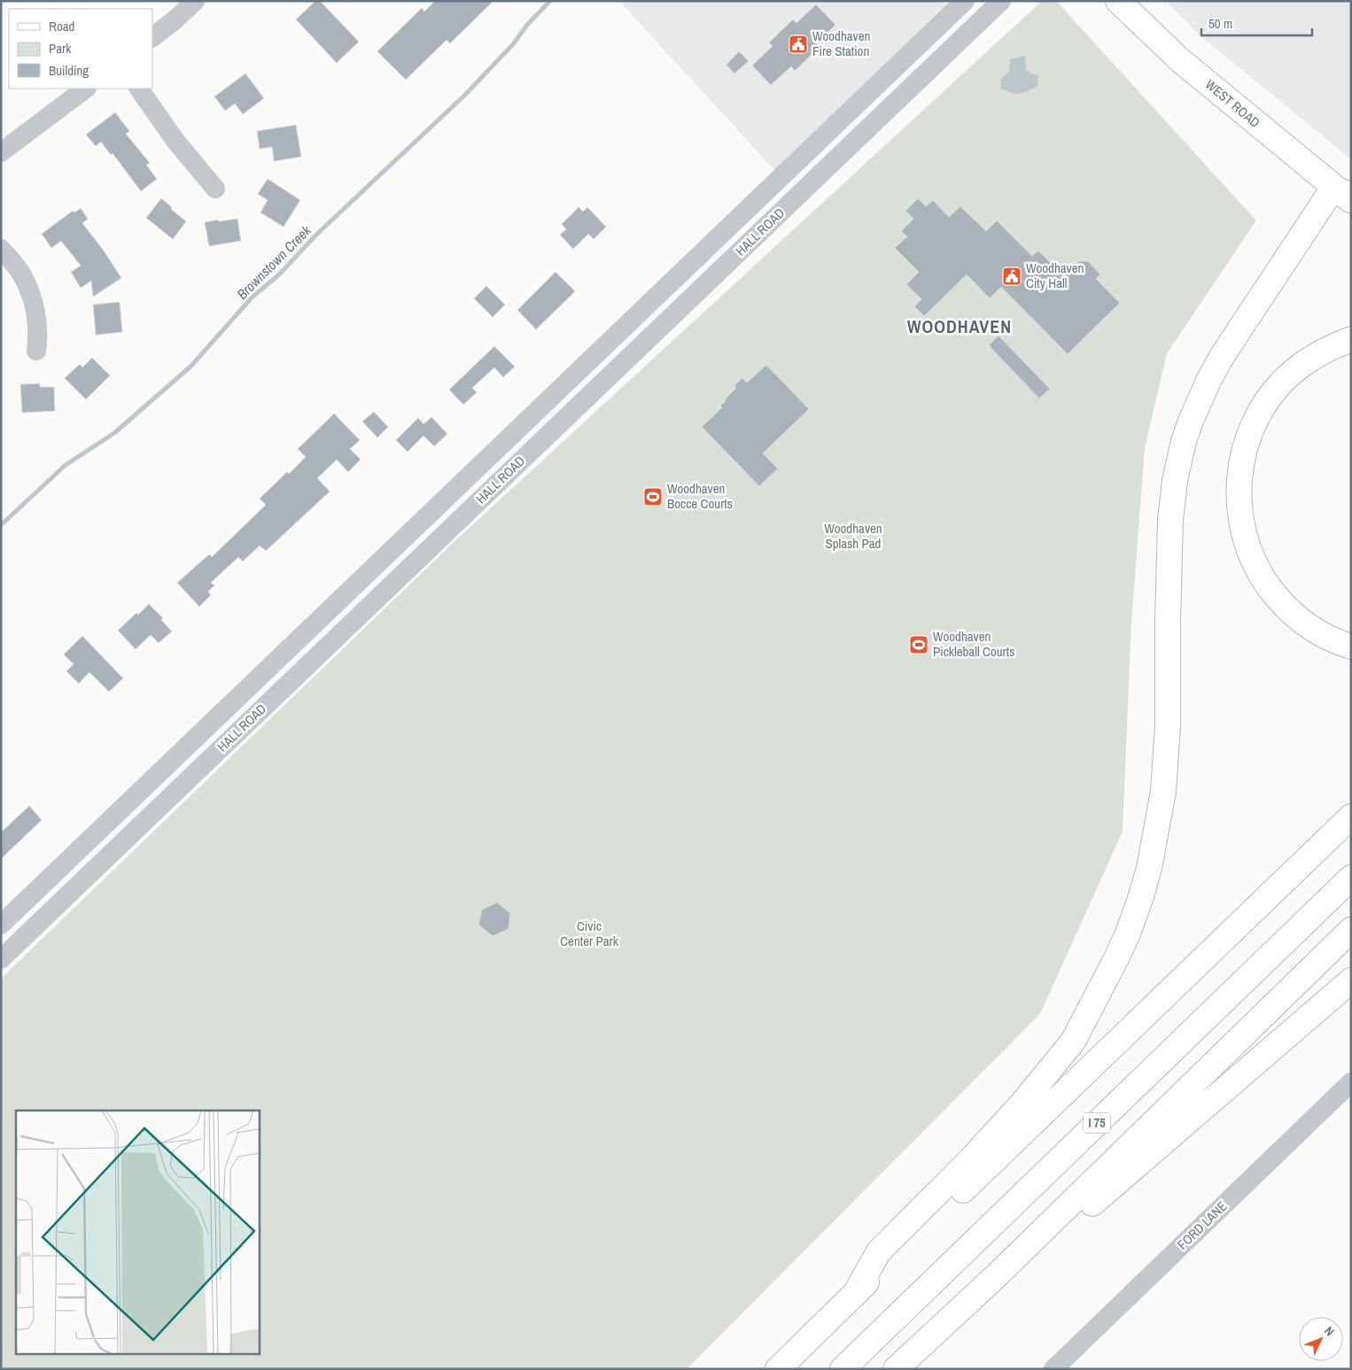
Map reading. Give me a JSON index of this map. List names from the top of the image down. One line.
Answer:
{"streets":{"main road":["WEST ROAD","I 75"],"street":["HALL ROAD","FORD LANE"]},"districts":["WOODHAVEN"],"water":["Brownstown Creek"],"parks":["Woodhaven Splash Pad","Civic Center Park"],"places":{"public building":["Woodhaven Fire Station","Woodhaven City Hall"],"sports":["Woodhaven Bocce Courts","Woodhaven Pickleball Courts"]},"legend":["Road","Park","Building"],"scale_bar":"50 m","north":"top right"}
